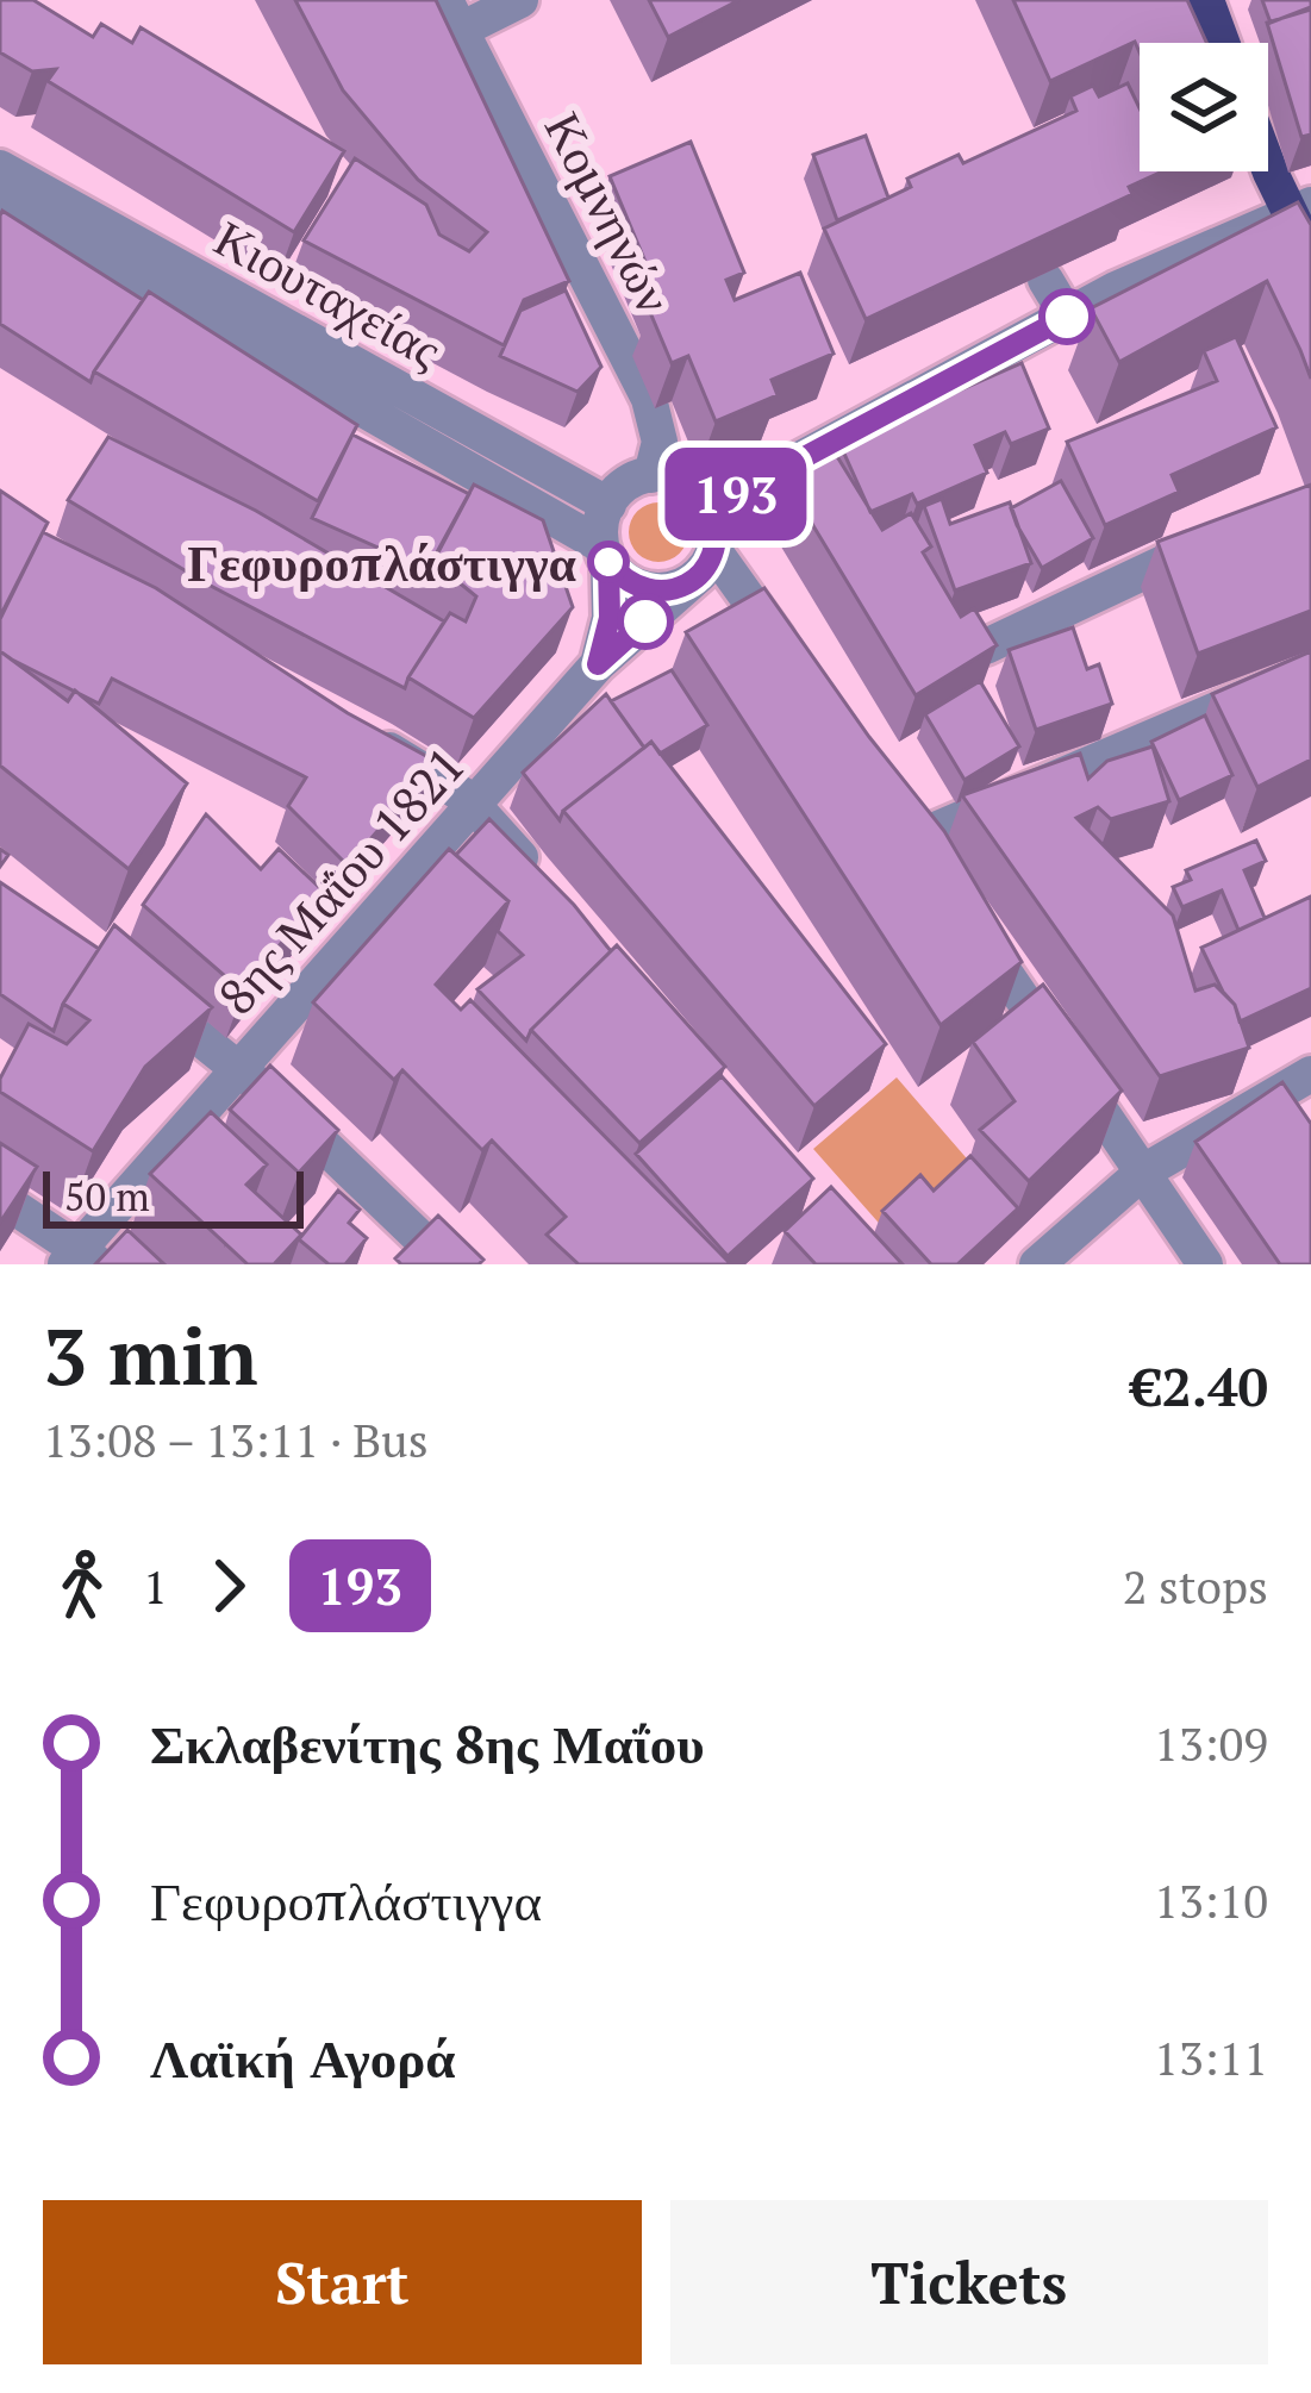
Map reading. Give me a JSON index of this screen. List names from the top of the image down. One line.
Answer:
{"streets":{"street":["Κομνηνών","Κιουταχείας","8ης Μαΐου 1821"]},"crossings":[["Κομνηνών","Κιουταχείας"],["Κομνηνών","8ης Μαΐου 1821"],["Κιουταχείας","8ης Μαΐου 1821"]],"places":["Γεφυροπλάστιγγα"],"lines":["bus line 193"],"scale_bar":"50 m","page":{"on_map":"193","scale":"50 m","heading":["3 min","13:08 – 13:11 · Bus","€2.40"],"legs":["1","193","2 stops"],"list":[{"name":"Σκλαβενίτης 8ης Μαΐου","value":"13:09"},{"name":"Γεφυροπλάστιγγα","value":"13:10"},{"name":"Λαϊκή Αγορά","value":"13:11"}],"buttons":["Start","Tickets"]}}
